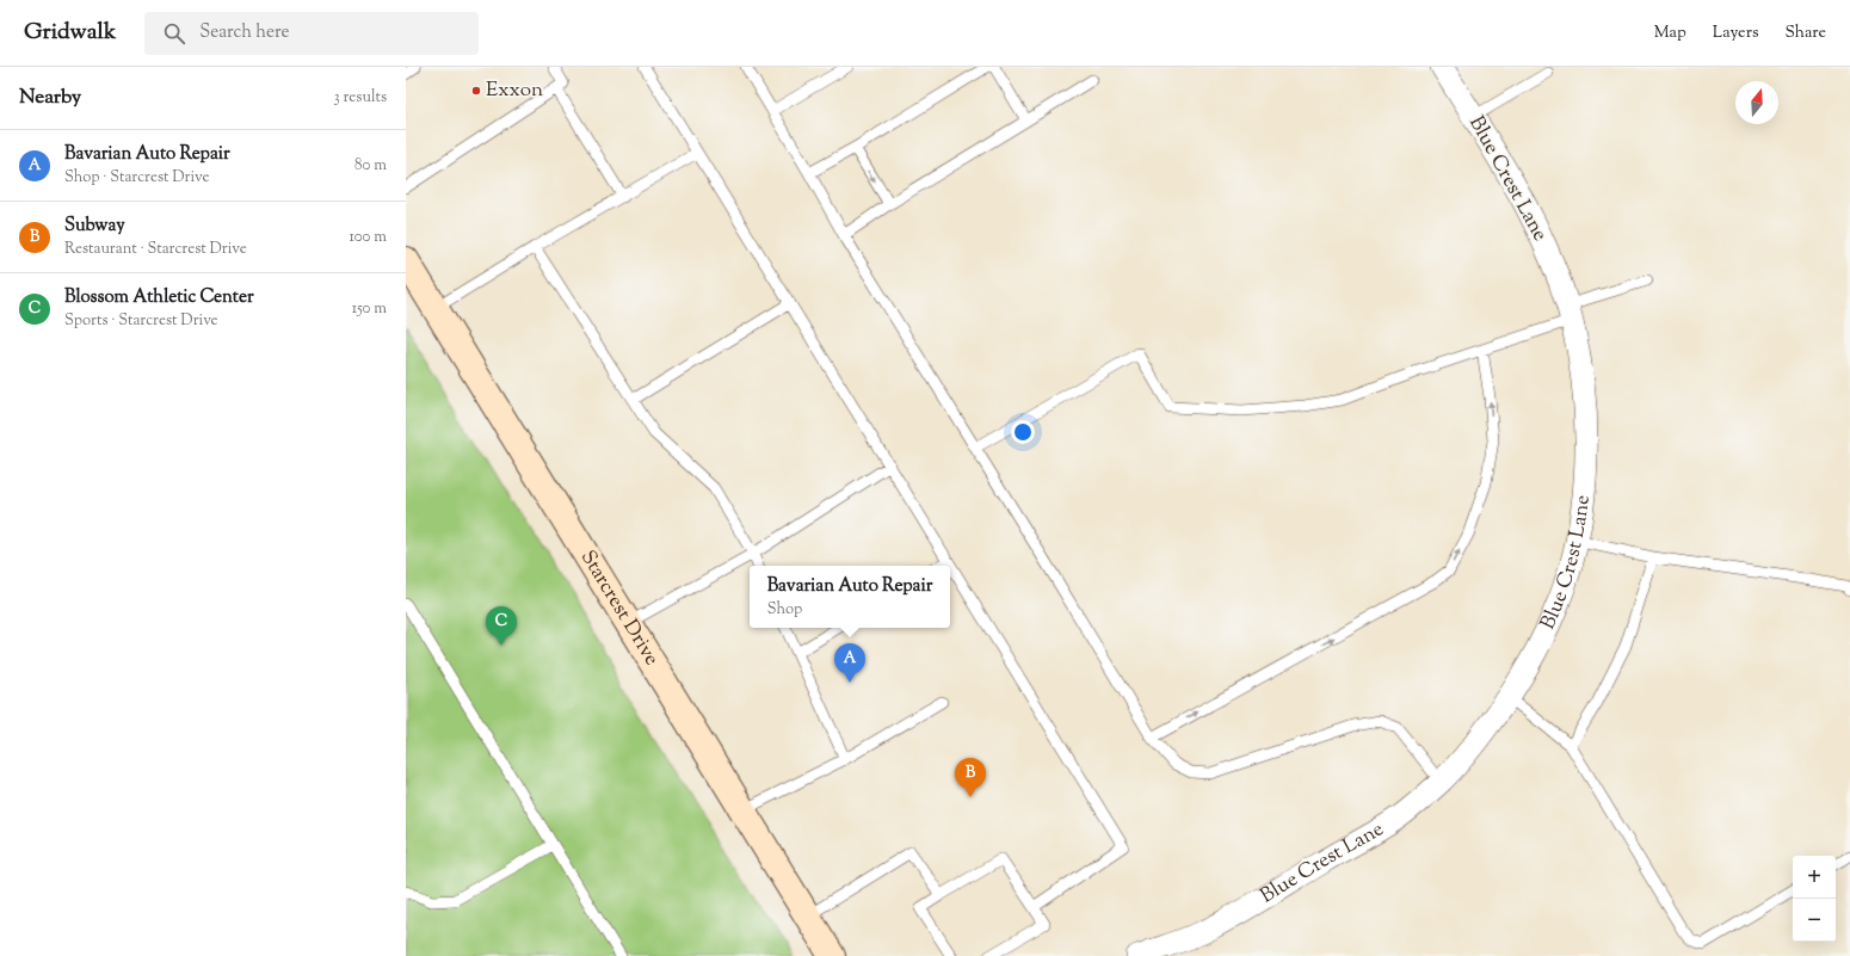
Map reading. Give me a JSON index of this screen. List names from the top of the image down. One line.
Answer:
{"streets":{"main road":["Starcrest Drive"],"street":["Blue Crest Lane"]},"places":["Exxon"],"north":"top","page":{"header":"Gridwalk","search":"Search here","nav":["Map","Layers","Share"],"heading":["Nearby","3 results"],"list":[{"mark":"A","name":"Bavarian Auto Repair","note":"Shop · Starcrest Drive","value":"80 m"},{"mark":"B","name":"Subway","note":"Restaurant · Starcrest Drive","value":"100 m"},{"mark":"C","name":"Blossom Athletic Center","note":"Sports · Starcrest Drive","value":"150 m"}],"popup":["Bavarian Auto Repair","Shop"],"pins":["C","A","B"],"map_buttons":["+","−"]}}
